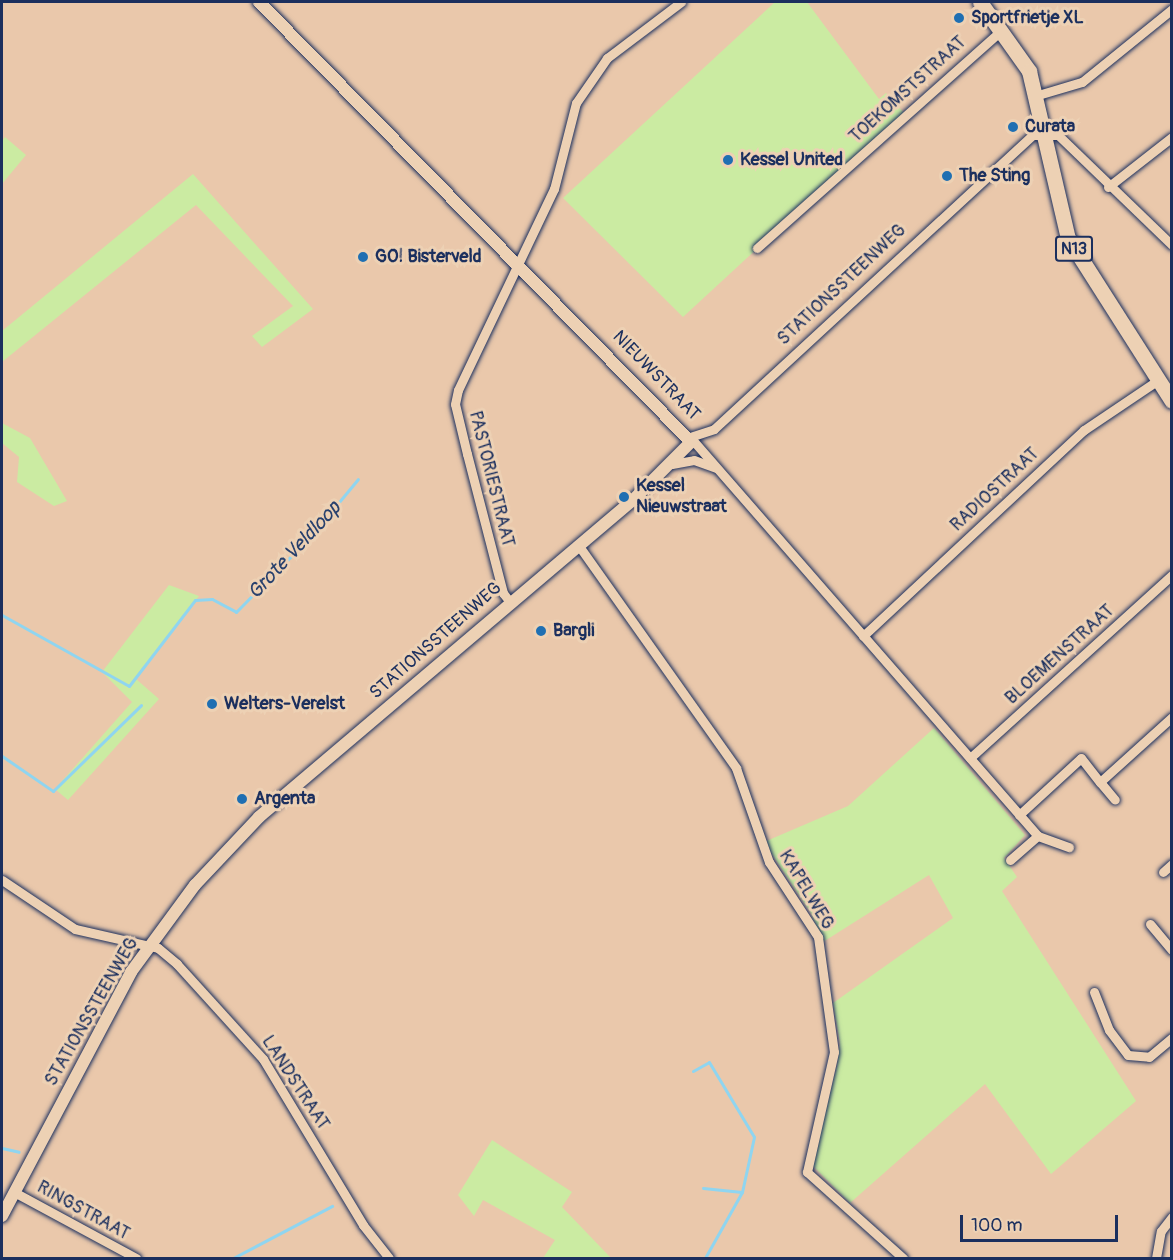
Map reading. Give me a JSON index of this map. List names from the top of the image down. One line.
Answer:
{"streets":{"main road":["N13"],"street":["TOEKOMSTSTRAAT","STATIONSSTEENWEG","NIEUWSTRAAT","PASTORIESTRAAT","RADIOSTRAAT","BLOEMENSTRAAT","KAPELWEG","LANDSTRAAT","RINGSTRAAT"]},"crossings":[["TOEKOMSTSTRAAT","N13"],["N13","STATIONSSTEENWEG"],["N13","RADIOSTRAAT"],["STATIONSSTEENWEG","NIEUWSTRAAT"],["STATIONSSTEENWEG","PASTORIESTRAAT"],["STATIONSSTEENWEG","KAPELWEG"],["STATIONSSTEENWEG","LANDSTRAAT"],["STATIONSSTEENWEG","RINGSTRAAT"],["NIEUWSTRAAT","PASTORIESTRAAT"],["NIEUWSTRAAT","RADIOSTRAAT"],["NIEUWSTRAAT","BLOEMENSTRAAT"]],"water":["Grote Veldloop"],"places":["Sportfrietje XL","Curata","Kessel United","The Sting","GO! Bisterveld","Kessel Nieuwstraat","Bargli","Welters-Verelst","Argenta"],"scale_bar":"100 m"}
